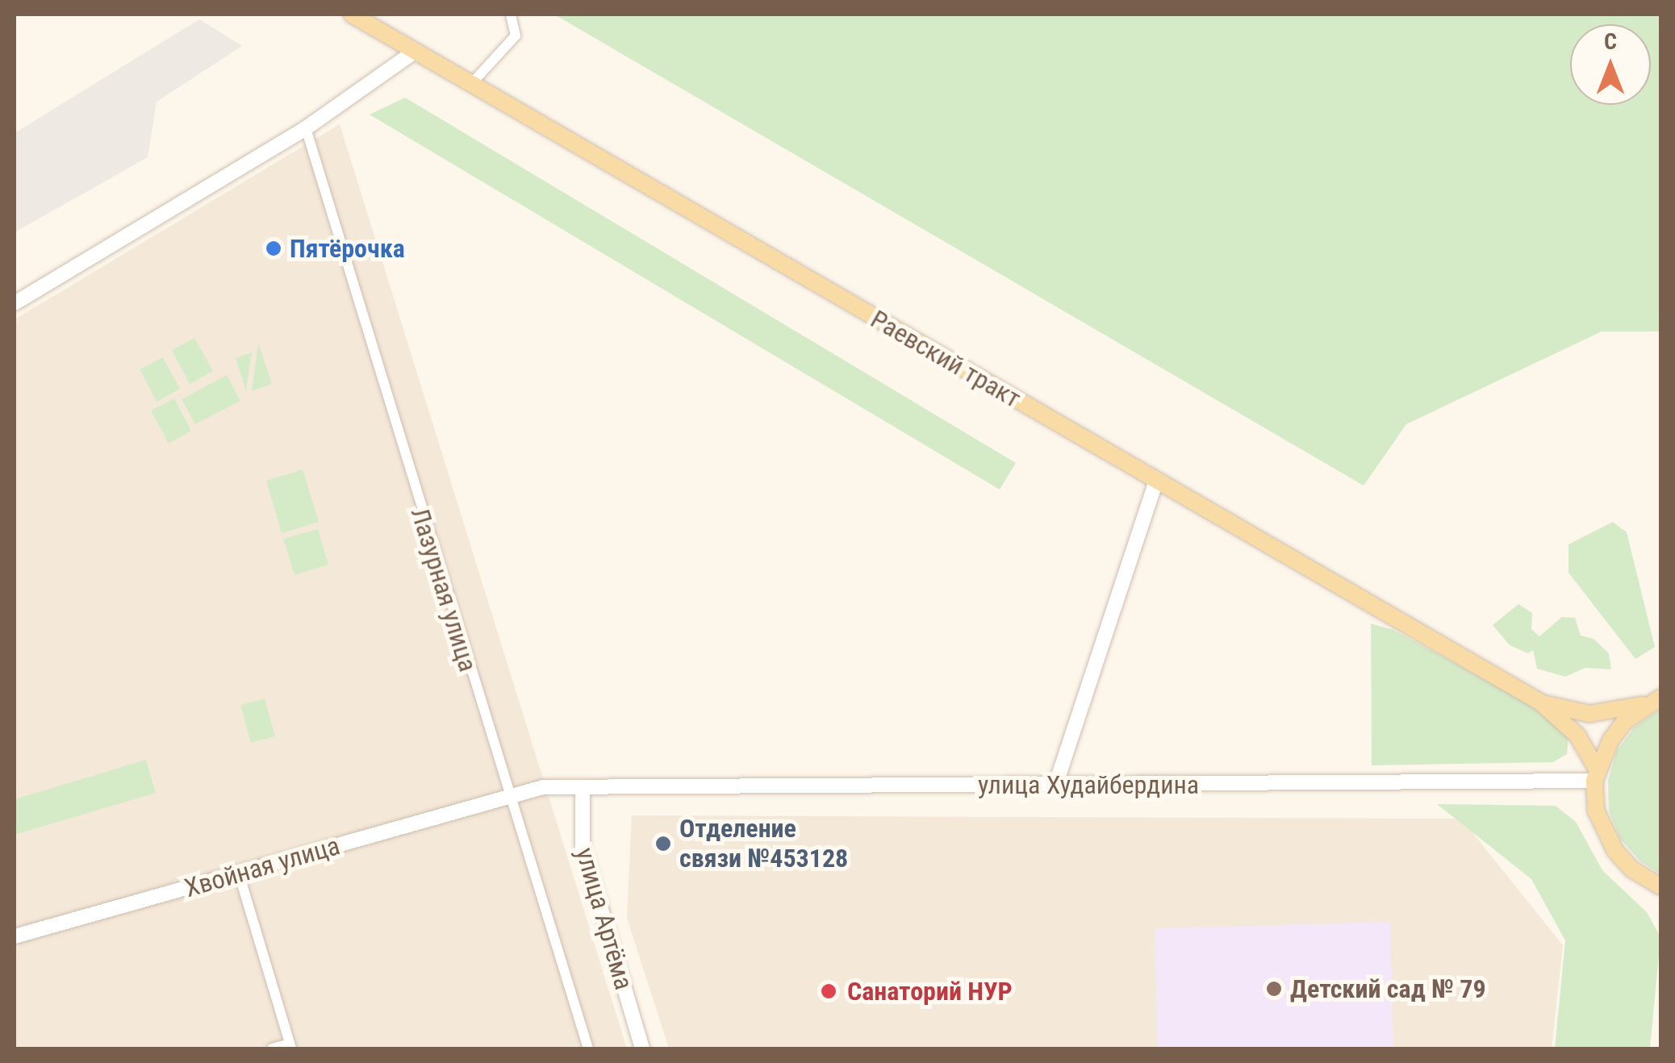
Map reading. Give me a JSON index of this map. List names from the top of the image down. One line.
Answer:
{"streets":{"main road":["Раевский тракт"],"street":["Лазурная улица","улица Худайбердина","Хвойная улица","улица Артёма"]},"crossings":[["Раевский тракт","улица Худайбердина"],["Лазурная улица","улица Худайбердина"],["Лазурная улица","Хвойная улица"],["улица Худайбердина","Хвойная улица"],["улица Худайбердина","улица Артёма"]],"places":["Пятёрочка","Отделение связи №453128","Детский сад № 79","Санаторий НУР"],"north":"top"}
